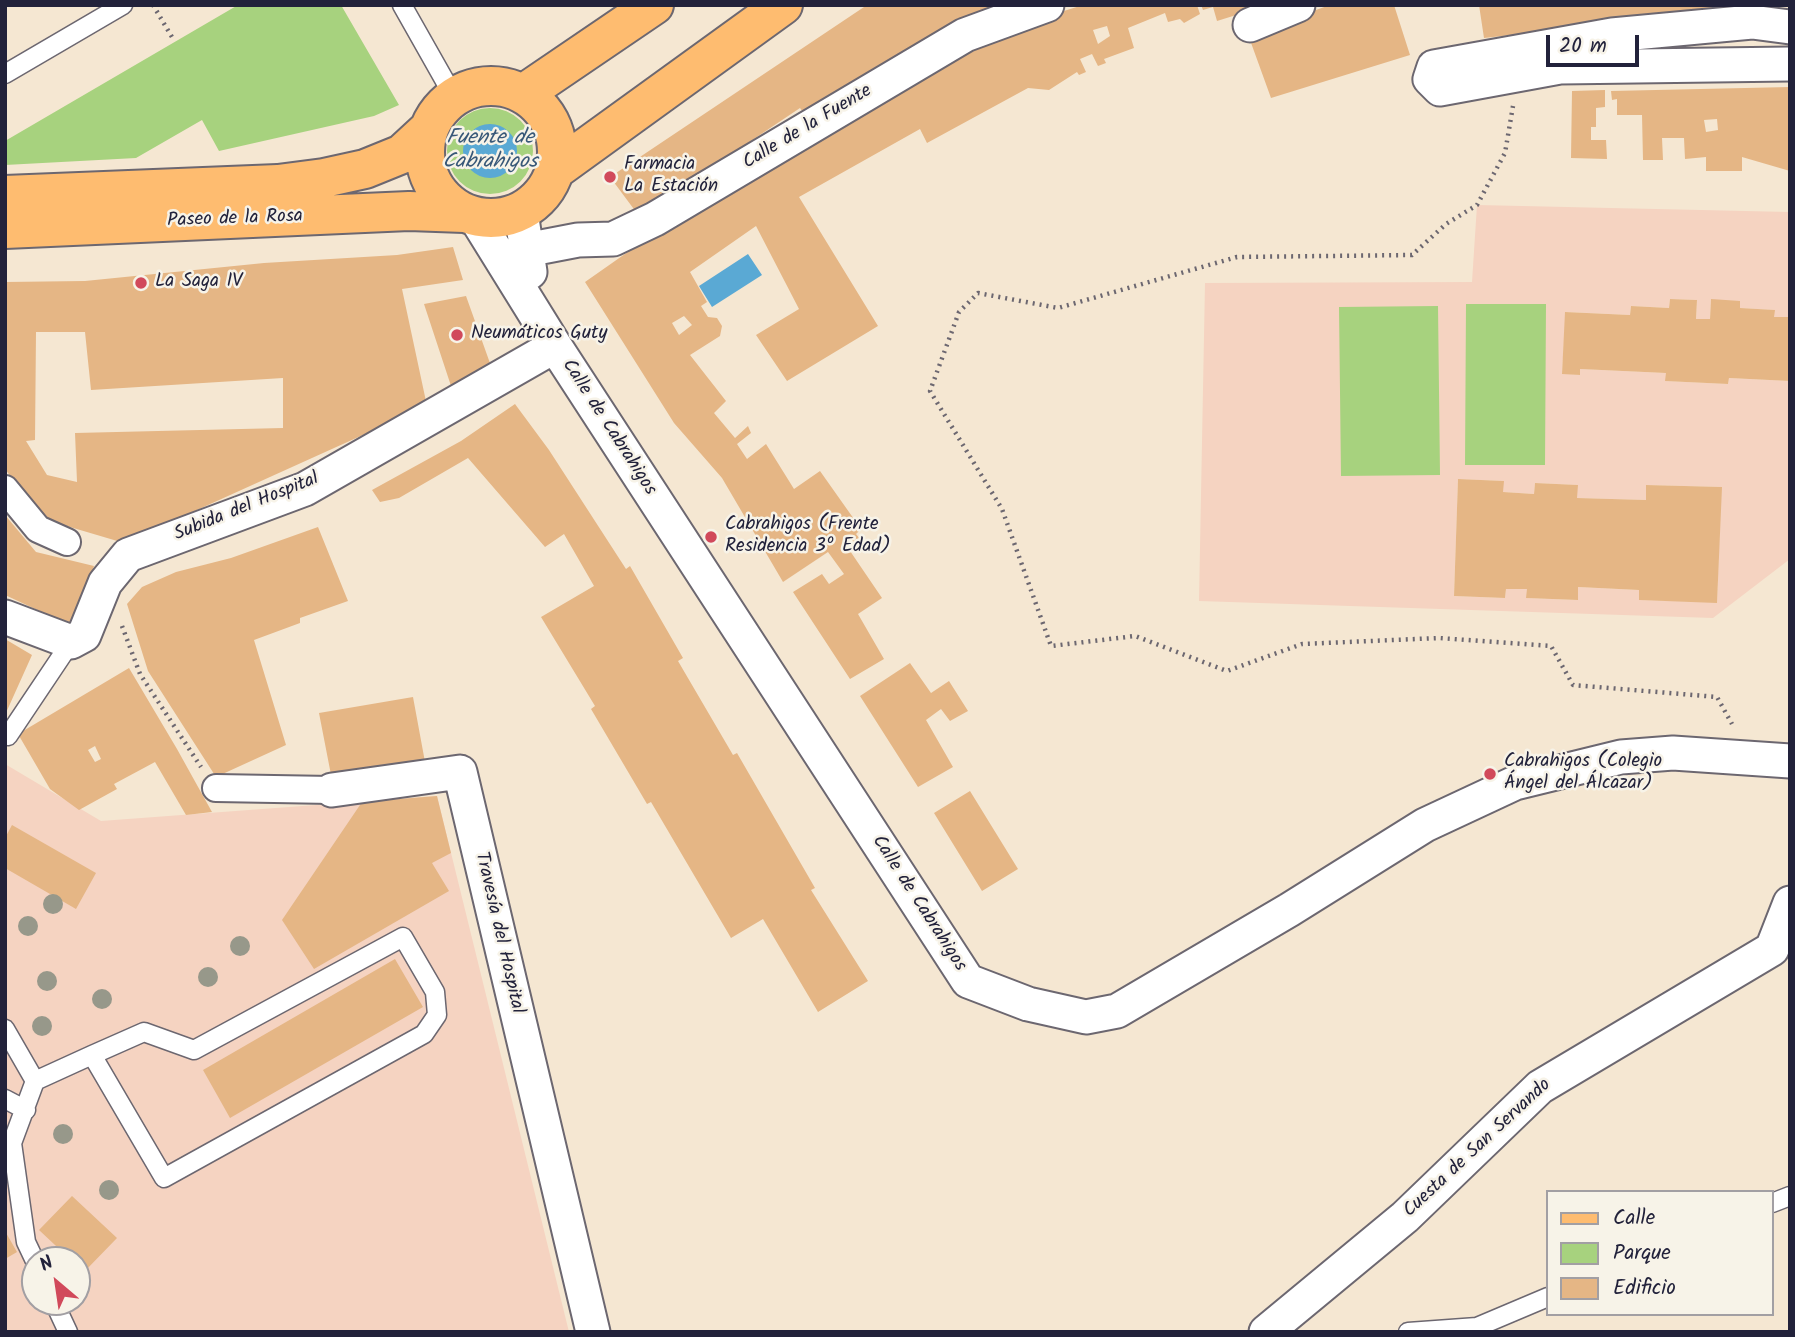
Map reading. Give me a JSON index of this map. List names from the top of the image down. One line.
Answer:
{"streets":{"main road":["Paseo de la Rosa"],"street":["Calle de la Fuente","Calle de Cabrahigos","Subida del Hospital","Travesía del Hospital","Cuesta de San Servando"]},"crossings":[["Paseo de la Rosa","Calle de Cabrahigos"],["Calle de Cabrahigos","Subida del Hospital"]],"water":["Fuente de Cabrahigos"],"places":["Farmacia La Estación","La Saga IV","Neumáticos Guty","Cabrahigos (Frente Residencia 3º Edad)","Cabrahigos (Colegio Ángel del Álcazar)"],"legend":["Calle","Parque","Edificio"],"scale_bar":"20 m","north":"top left"}
